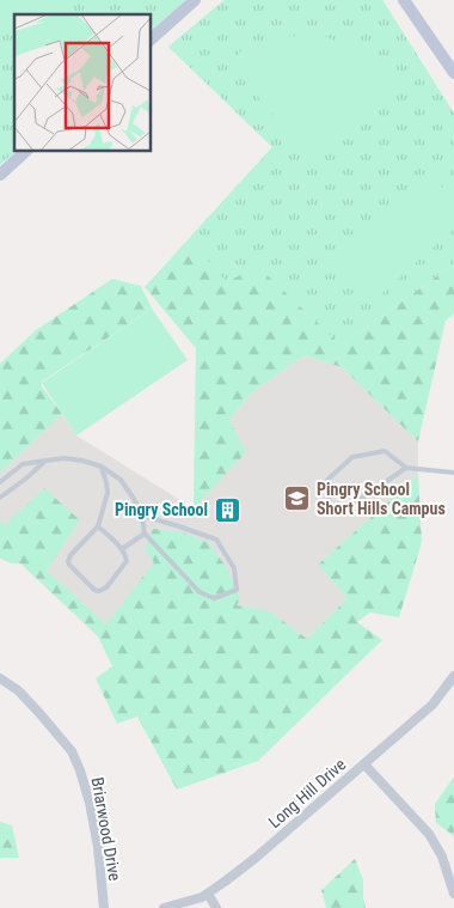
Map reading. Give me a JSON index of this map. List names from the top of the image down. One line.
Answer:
{"streets":{"street":["Long Hill Drive","Briarwood Drive"]},"places":{"school or university":["Pingry School Short Hills Campus"],"building":["Pingry School"]}}
